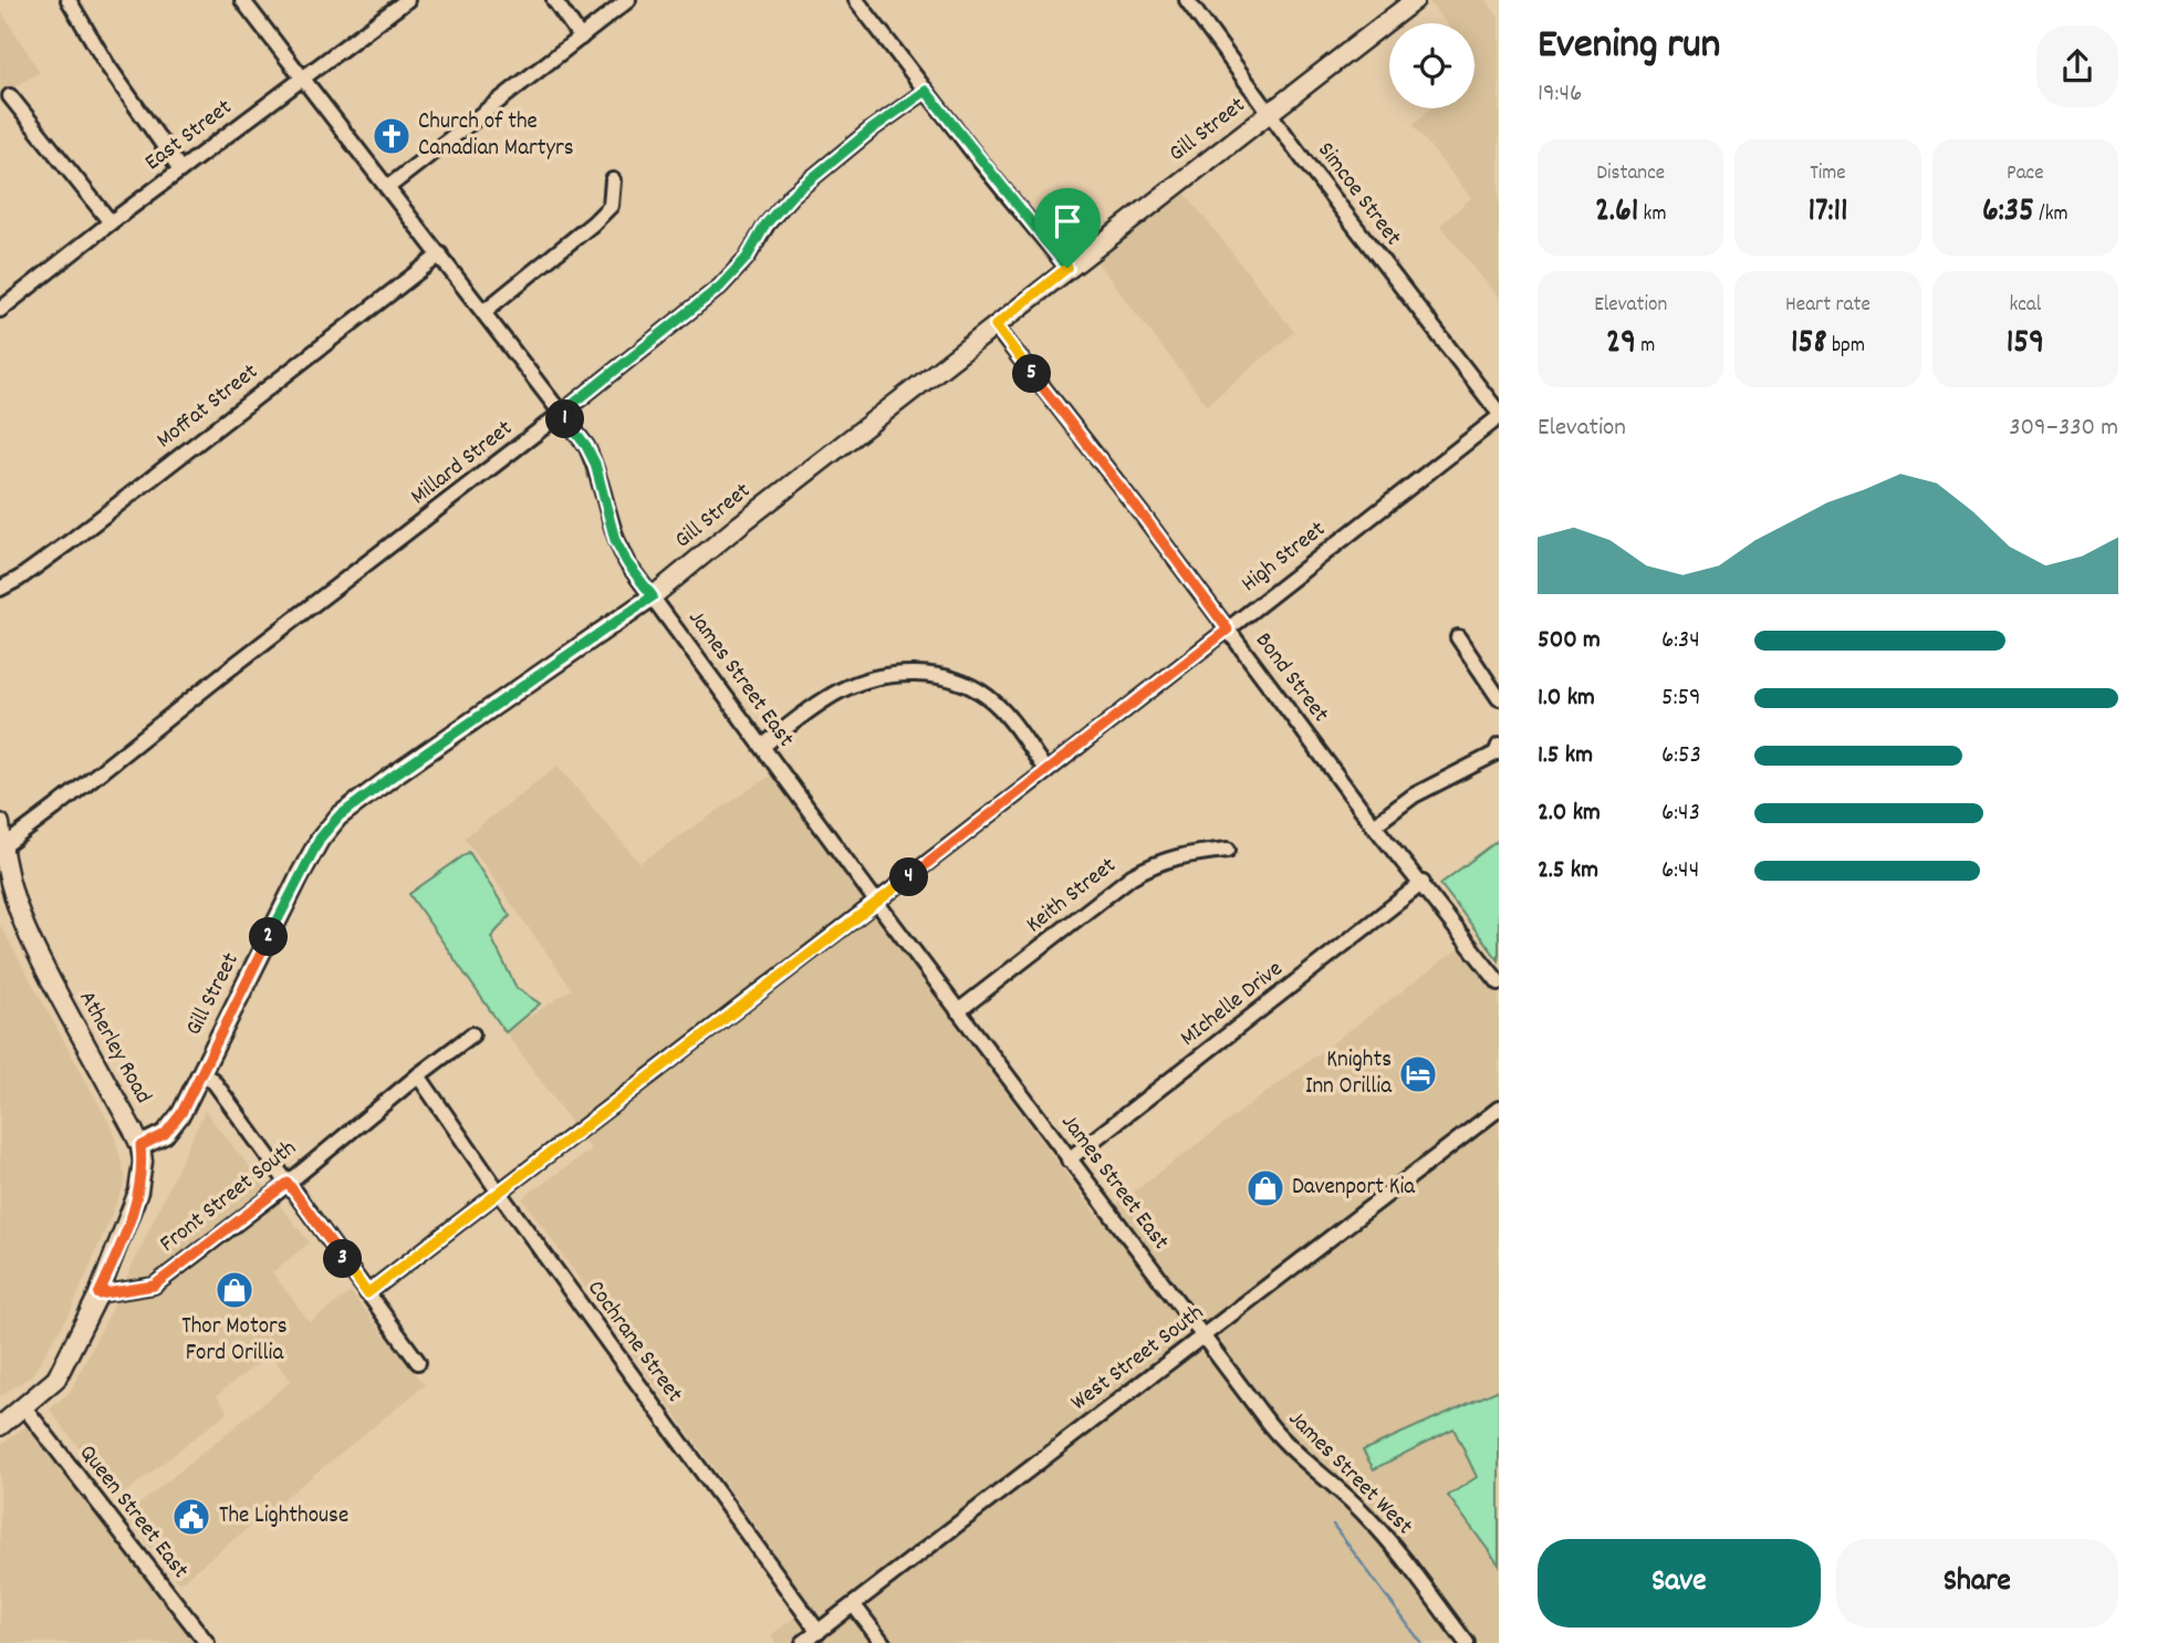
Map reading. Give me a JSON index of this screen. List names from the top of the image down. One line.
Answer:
{"streets":{"main road":["Gill Street","Atherley Road"],"street":["East Street","Simcoe Street","Moffat Street","Millard Street","High Street","Bond Street","James Street East","Keith Street","MIchelle Drive","Front Street South","Cochrane Street","West Street South","James Street West","Queen Street East"]},"crossings":[["Gill Street","Simcoe Street"],["Gill Street","Bond Street"],["Gill Street","James Street East"],["Gill Street","Atherley Road"],["East Street","James Street East"],["Simcoe Street","High Street"],["Moffat Street","James Street East"],["Millard Street","James Street East"],["Millard Street","Atherley Road"],["High Street","Bond Street"],["High Street","James Street East"],["High Street","Cochrane Street"],["Bond Street","MIchelle Drive"],["James Street East","Keith Street"],["James Street East","MIchelle Drive"],["James Street East","West Street South"],["James Street East","James Street West"],["Front Street South","Cochrane Street"],["Cochrane Street","West Street South"],["West Street South","James Street West"]],"places":{"church":["Church of the Canadian Martyrs"],"hotel":["Knights Inn Orillia"],"shop":["Davenport Kia","Thor Motors Ford Orillia"],"public building":["The Lighthouse"]},"page":{"heading":["Evening run","19:46"],"stats":[["Distance","2.61 km"],["Time","17:11"],["Pace","6:35 /km"],["Elevation","29 m"],["Heart rate","158 bpm"],["kcal","159"]],"pins":["5","1","4","2","3"],"chart":["Elevation","309–330 m"],"list":[{"name":"500 m","note":"6:34"},{"name":"1.0 km","note":"5:59"},{"name":"1.5 km","note":"6:53"},{"name":"2.0 km","note":"6:43"},{"name":"2.5 km","note":"6:44"}],"buttons":["Save","Share"]}}
